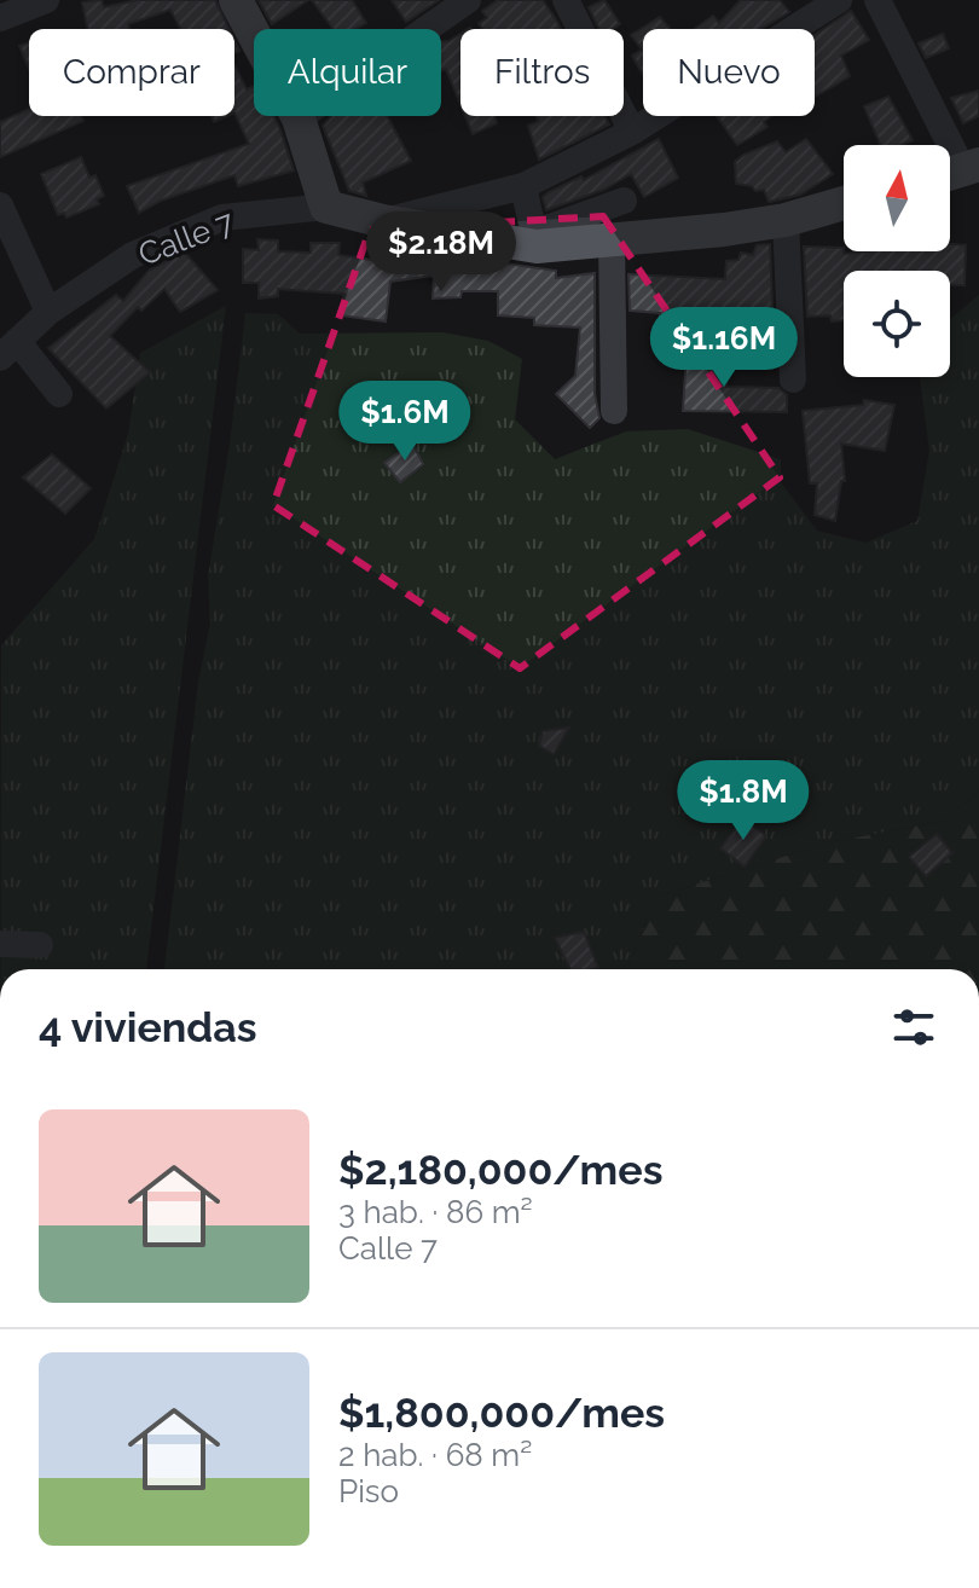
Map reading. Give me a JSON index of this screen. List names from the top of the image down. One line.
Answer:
{"streets":{"main road":["Calle 7"]},"north":"top","page":{"chip":["Comprar","Alquilar","Filtros","Nuevo"],"price":["$2.18M","$1.16M","$1.6M","$1.8M"],"heading":"4 viviendas","list":[{"name":"$2,180,000/mes","note":"3 hab. · 86 m² · Calle 7"},{"name":"$1,800,000/mes","note":"2 hab. · 68 m² · Piso"}]}}
